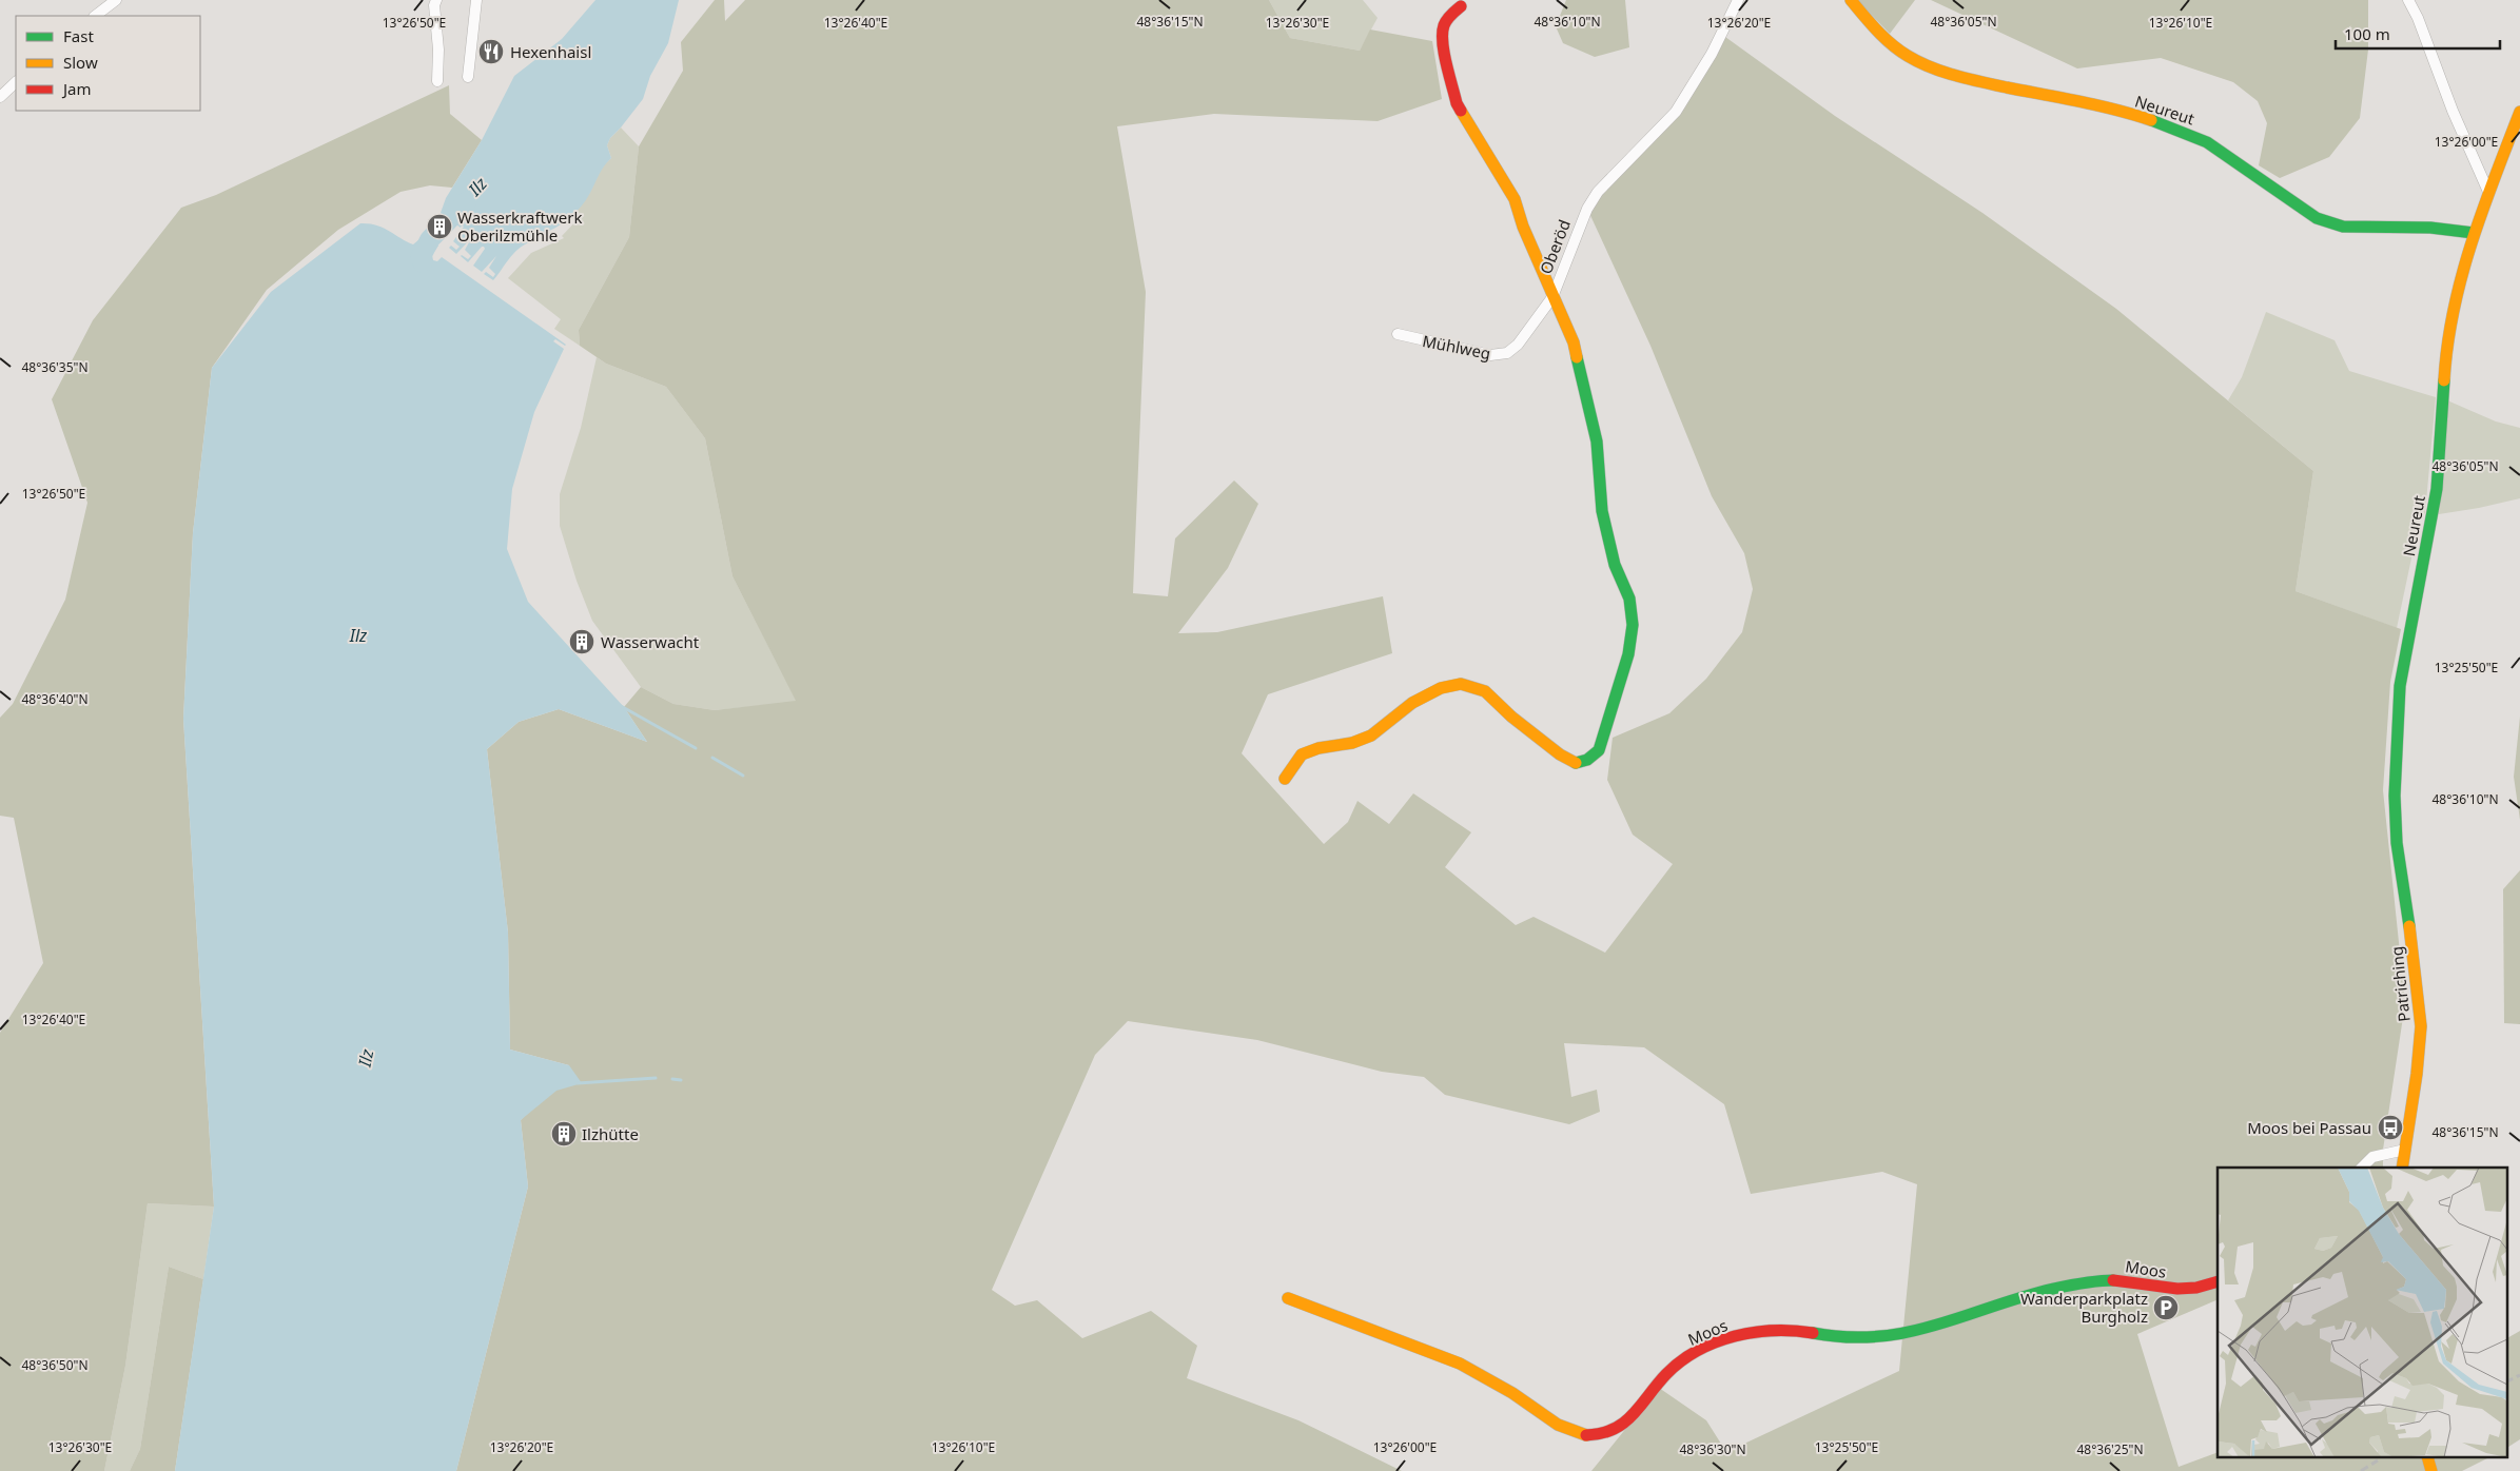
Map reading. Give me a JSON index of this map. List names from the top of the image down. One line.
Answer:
{"streets":{"street":["Neureut","Oberöd","Mühlweg","Patriching","Moos"]},"crossings":[["Neureut","Patriching"],["Oberöd","Mühlweg"]],"water":["Ilz"],"places":{"restaurant":["Hexenhaisl"],"building":["Wasserkraftwerk Oberilzmühle","Wasserwacht","Ilzhütte"],"bus stop":["Moos bei Passau"],"parking":["Wanderparkplatz Burgholz"]},"legend":["Fast","Slow","Jam"],"scale_bar":"100 m","coordinates":["48°36'15\"N","48°36'10\"N","48°36'05\"N","13°26'50\"E","13°26'40\"E","13°26'30\"E","13°26'20\"E","13°26'10\"E","13°26'00\"E","48°36'35\"N","13°25'50\"E","48°36'40\"N","48°36'50\"N","48°36'30\"N","48°36'25\"N"]}
